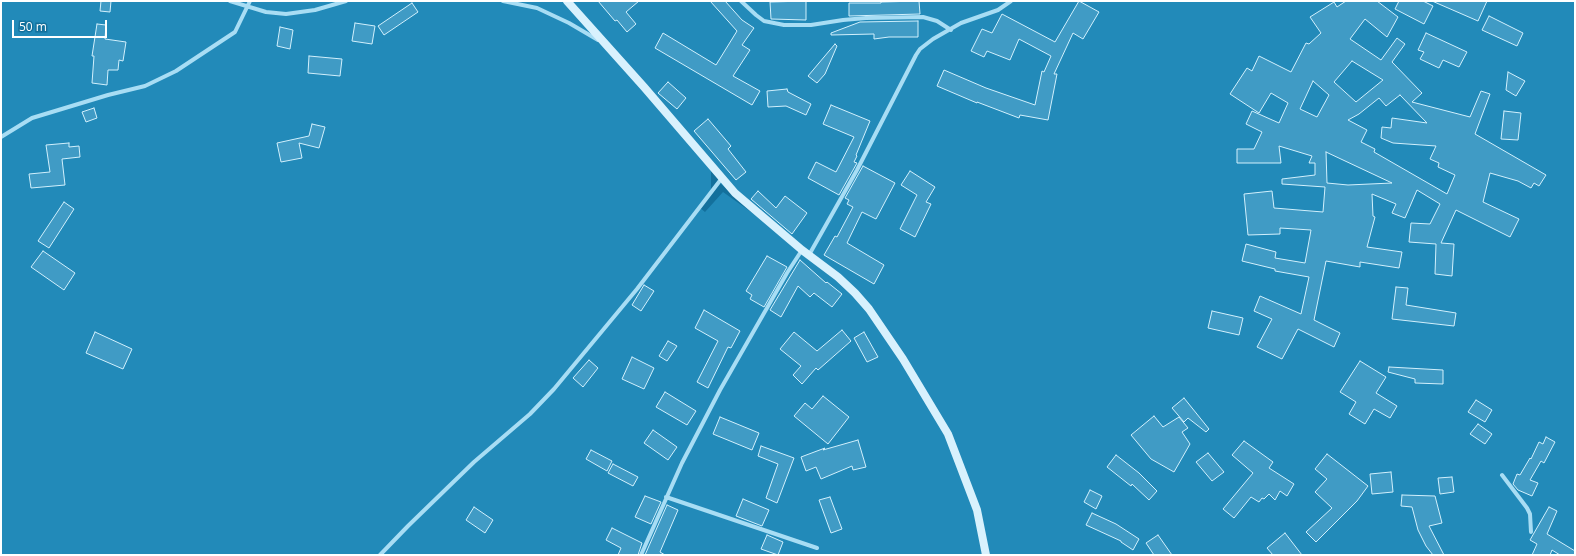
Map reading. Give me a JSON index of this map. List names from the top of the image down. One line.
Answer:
{"scale_bar":"50 m"}
